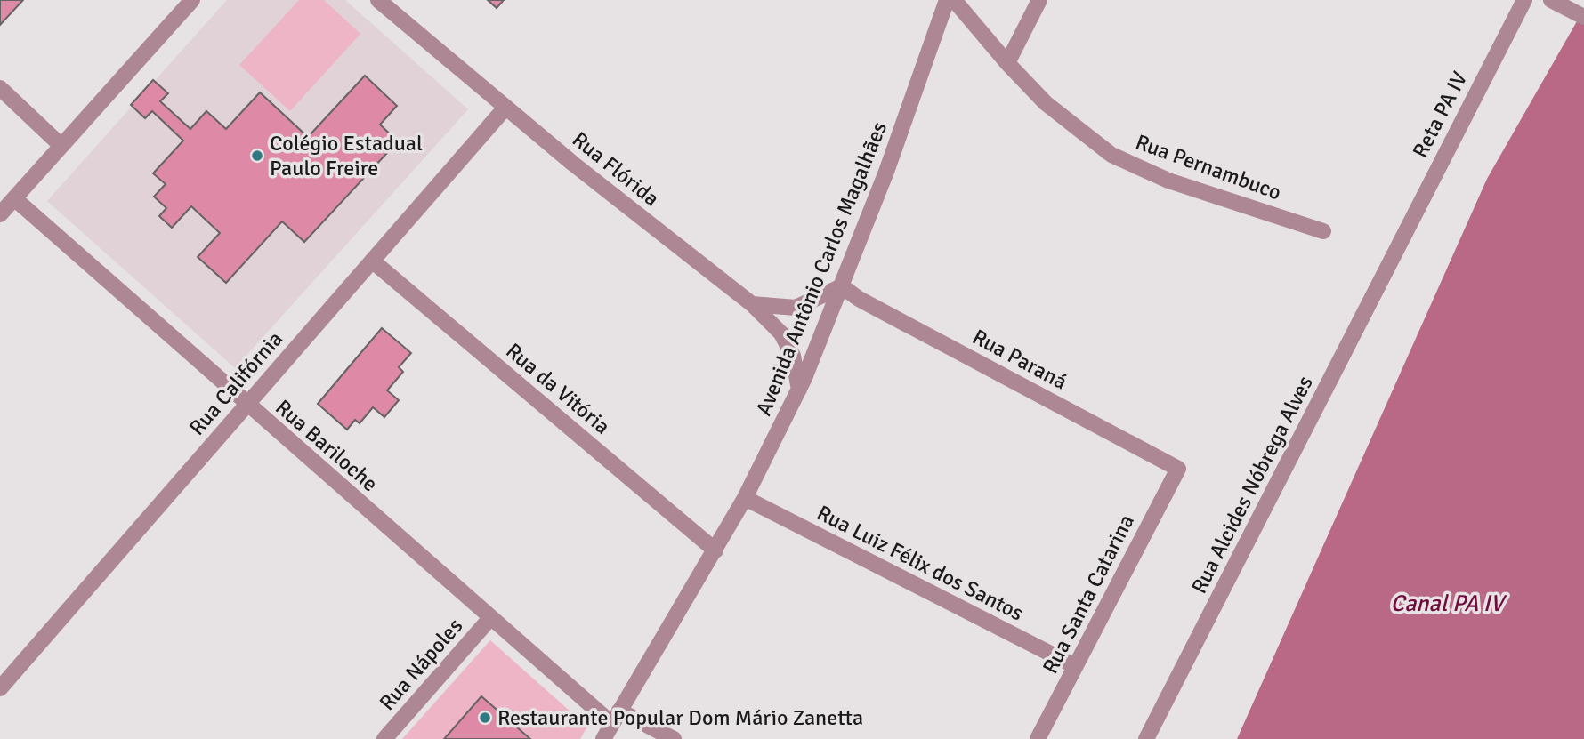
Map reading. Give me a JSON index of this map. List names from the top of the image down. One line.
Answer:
{"streets":{"street":["Reta PA IV","Rua Pernambuco","Rua Flórida","Avenida Antônio Carlos Magalhães","Rua Paraná","Rua Califórnia","Rua da Vitória","Rua Bariloche","Rua Alcides Nóbrega Alves","Rua Luiz Félix dos Santos","Rua Santa Catarina","Rua Nápoles"]},"crossings":[["Reta PA IV","Rua Alcides Nóbrega Alves"],["Rua Flórida","Avenida Antônio Carlos Magalhães"],["Rua Flórida","Rua Califórnia"],["Avenida Antônio Carlos Magalhães","Rua Paraná"],["Avenida Antônio Carlos Magalhães","Rua da Vitória"],["Avenida Antônio Carlos Magalhães","Rua Bariloche"],["Avenida Antônio Carlos Magalhães","Rua Luiz Félix dos Santos"],["Rua Paraná","Rua Santa Catarina"],["Rua Califórnia","Rua da Vitória"],["Rua Califórnia","Rua Bariloche"],["Rua Bariloche","Rua Nápoles"],["Rua Luiz Félix dos Santos","Rua Santa Catarina"]],"water":["Canal PA IV"],"places":["Colégio Estadual Paulo Freire","Restaurante Popular Dom Mário Zanetta"]}
